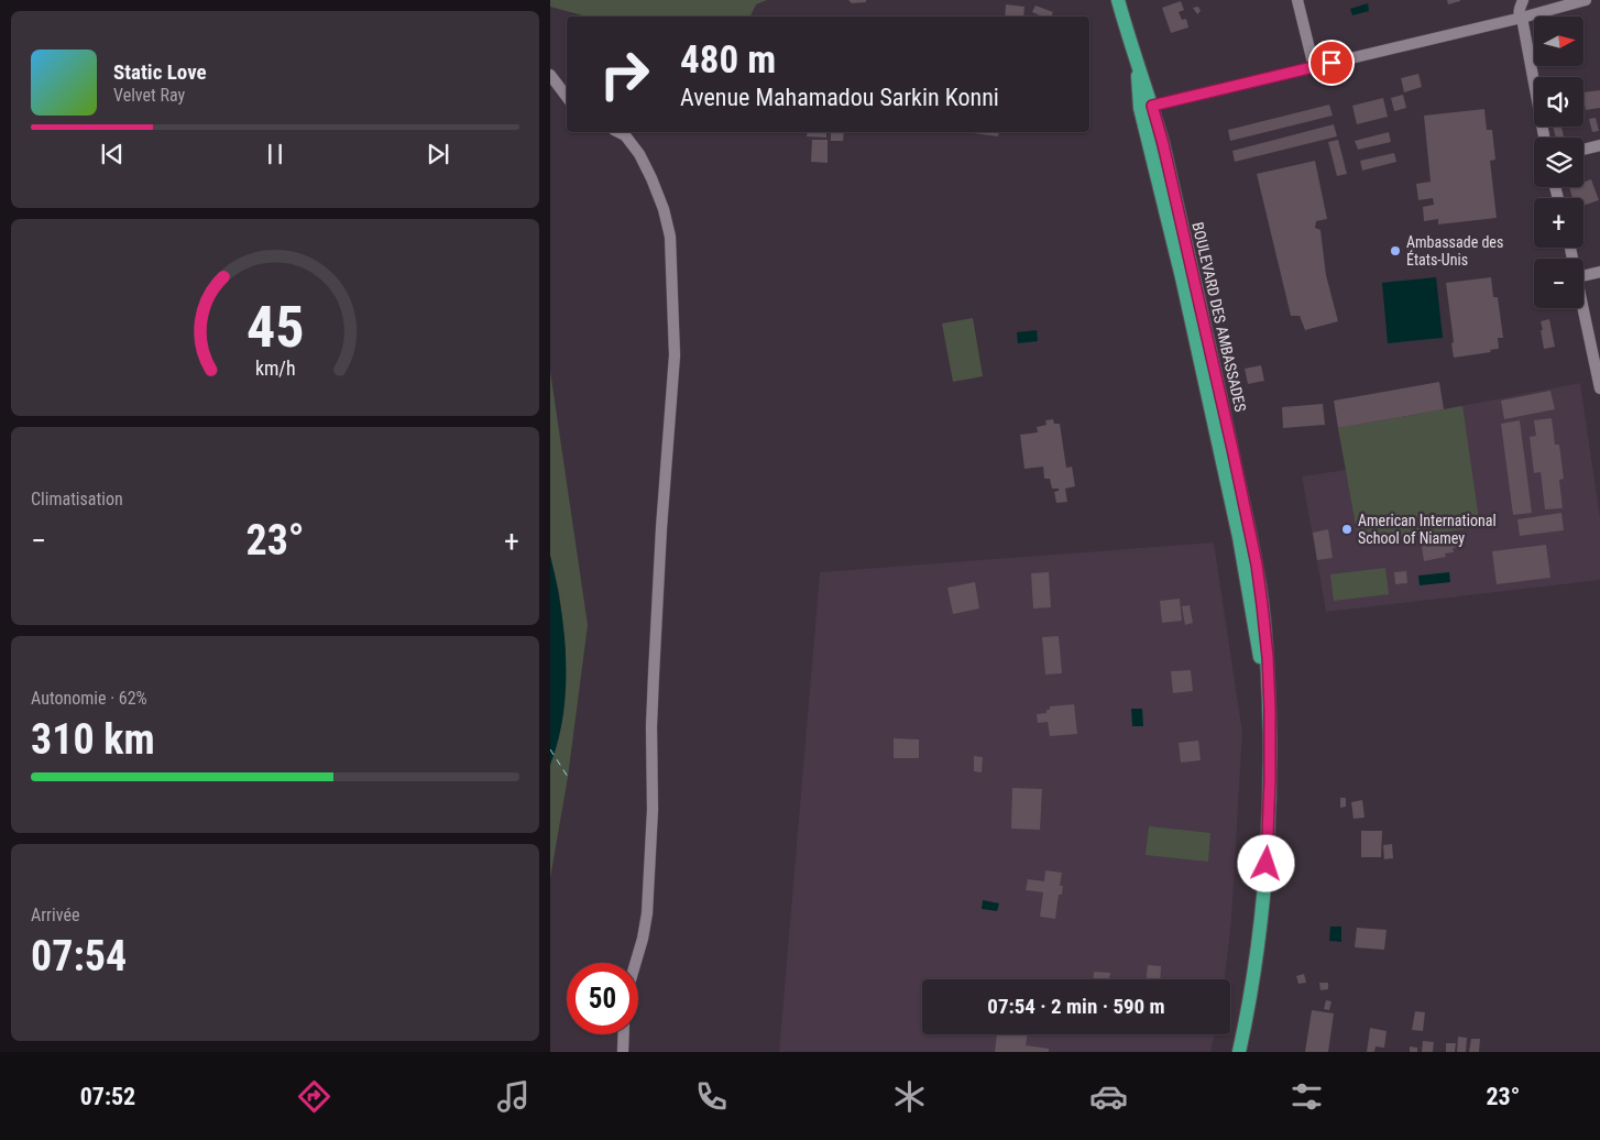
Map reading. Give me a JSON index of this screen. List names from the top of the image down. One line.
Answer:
{"streets":{"main road":["BOULEVARD DES AMBASSADES"]},"places":["Ambassade des États-Unis","American International School of Niamey"],"north":"right","page":{"map_buttons":["+","−"],"turn":["480 m","Avenue Mahamadou Sarkin Konni"],"song":["Static Love","Velvet Ray"],"tile":["Climatisation",["Autonomie · 62%","310 km"],["Arrivée","07:54"]],"heat":["−","23°","+"],"limit":"50","trip":"07:54 · 2 min · 590 m","tabs":["07:52","23°"],"gauge":["45","km/h"]}}
